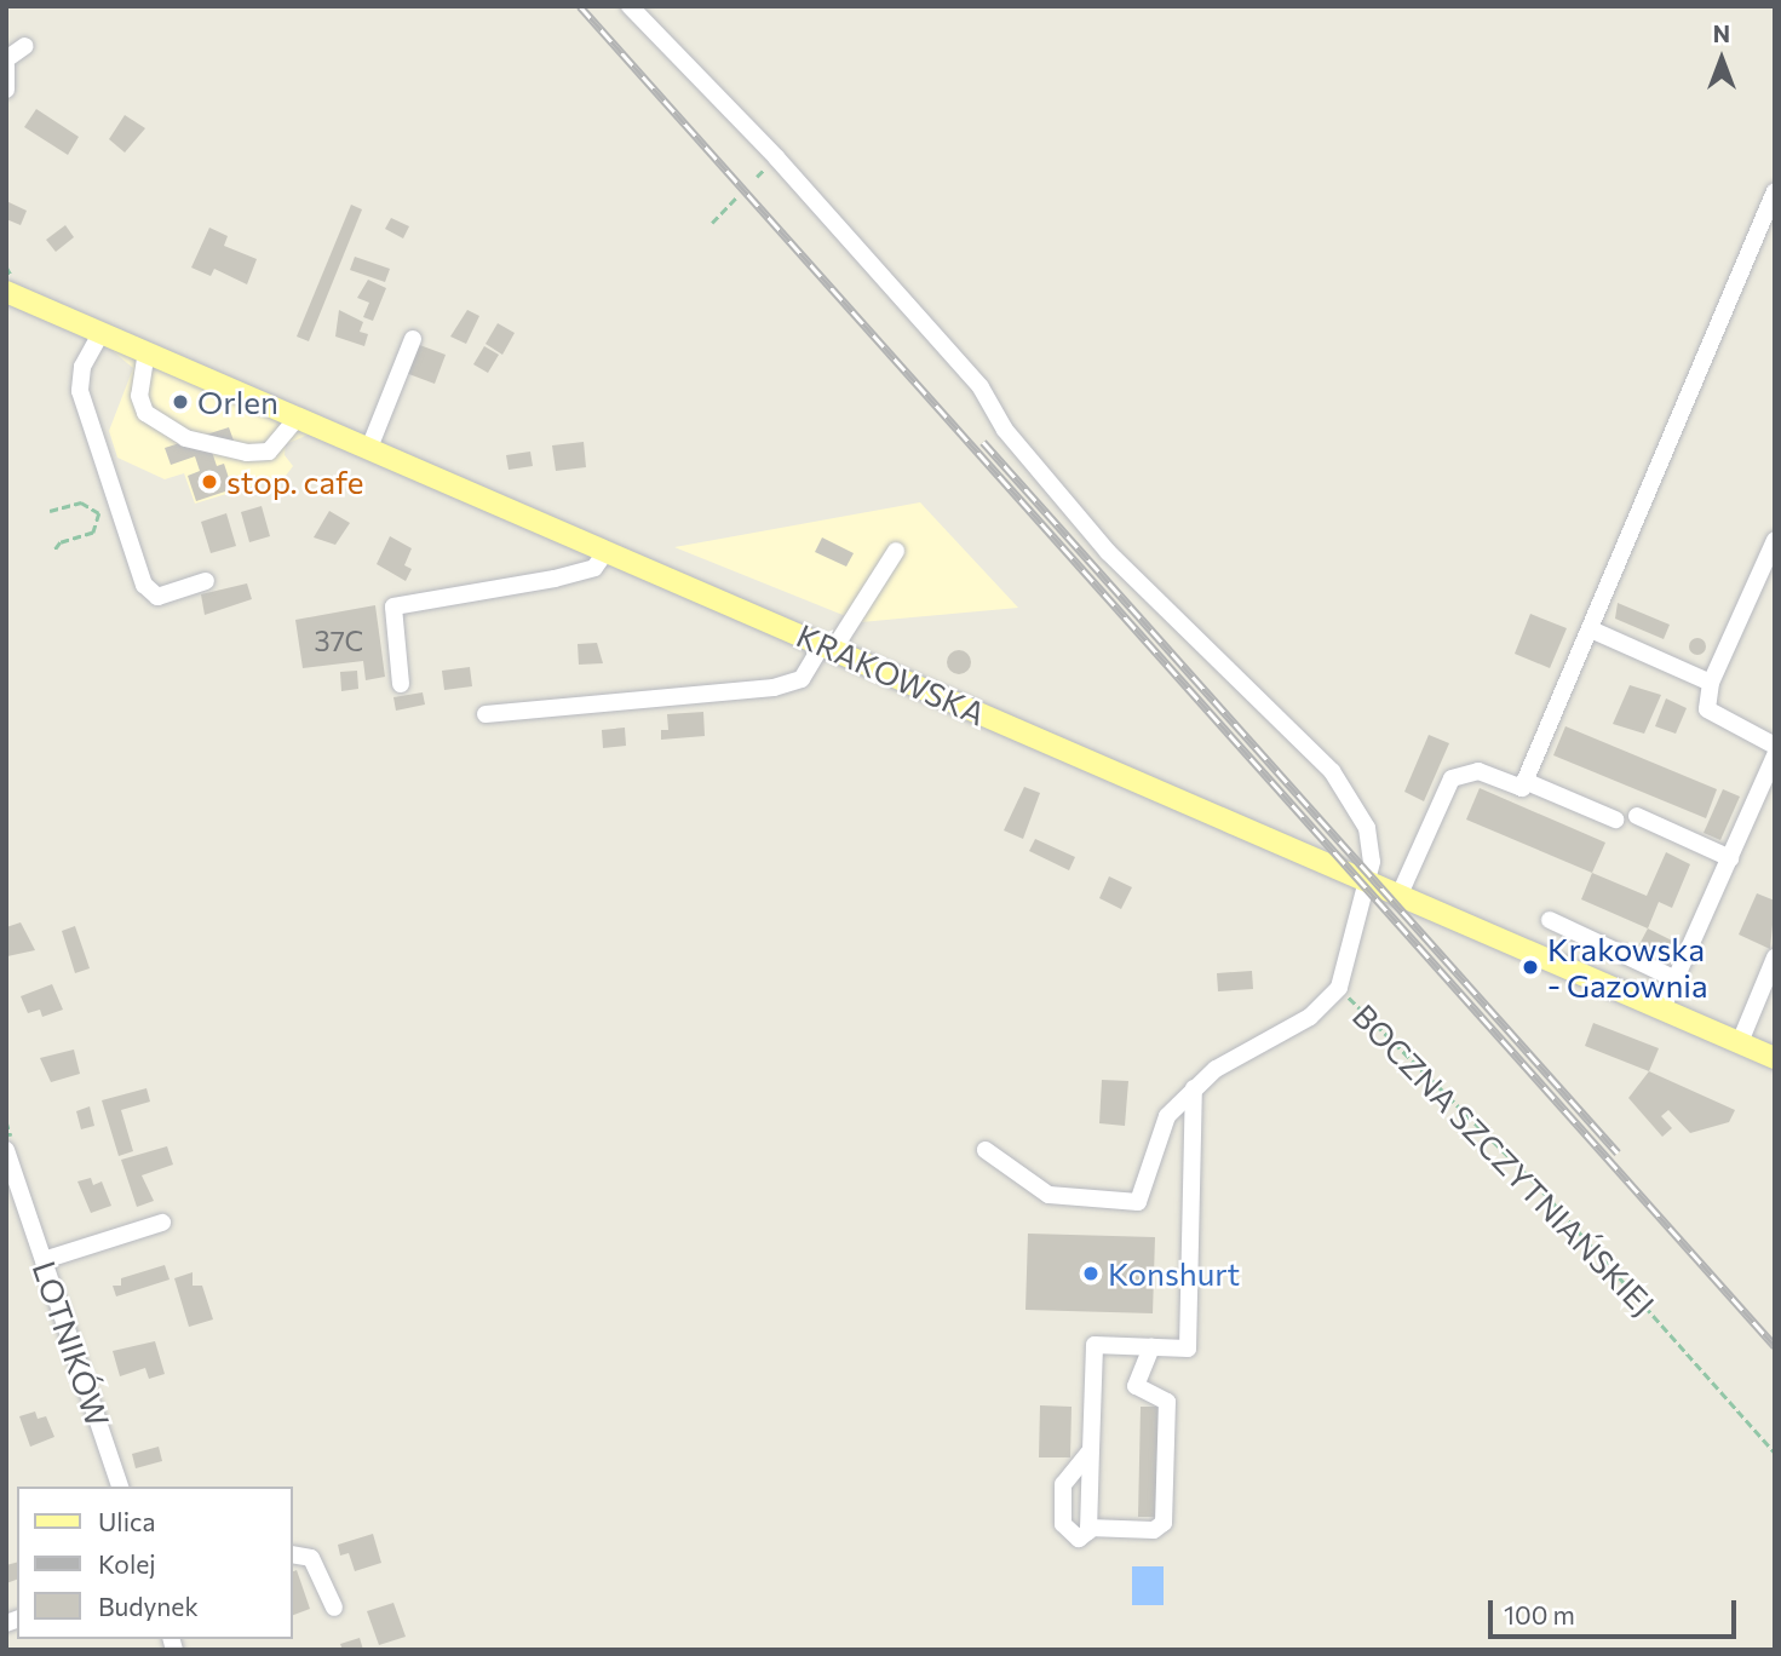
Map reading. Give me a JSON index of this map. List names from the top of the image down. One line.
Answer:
{"streets":{"main road":["KRAKOWSKA"],"street":["BOCZNA SZCZYTNIAŃSKIEJ","LOTNIKÓW"]},"crossings":[["KRAKOWSKA","BOCZNA SZCZYTNIAŃSKIEJ"]],"places":["Orlen","stop. cafe","Krakowska - Gazownia","Konshurt"],"house_numbers":["37C"],"legend":["Ulica","Kolej","Budynek"],"scale_bar":"100 m","north":"top"}
